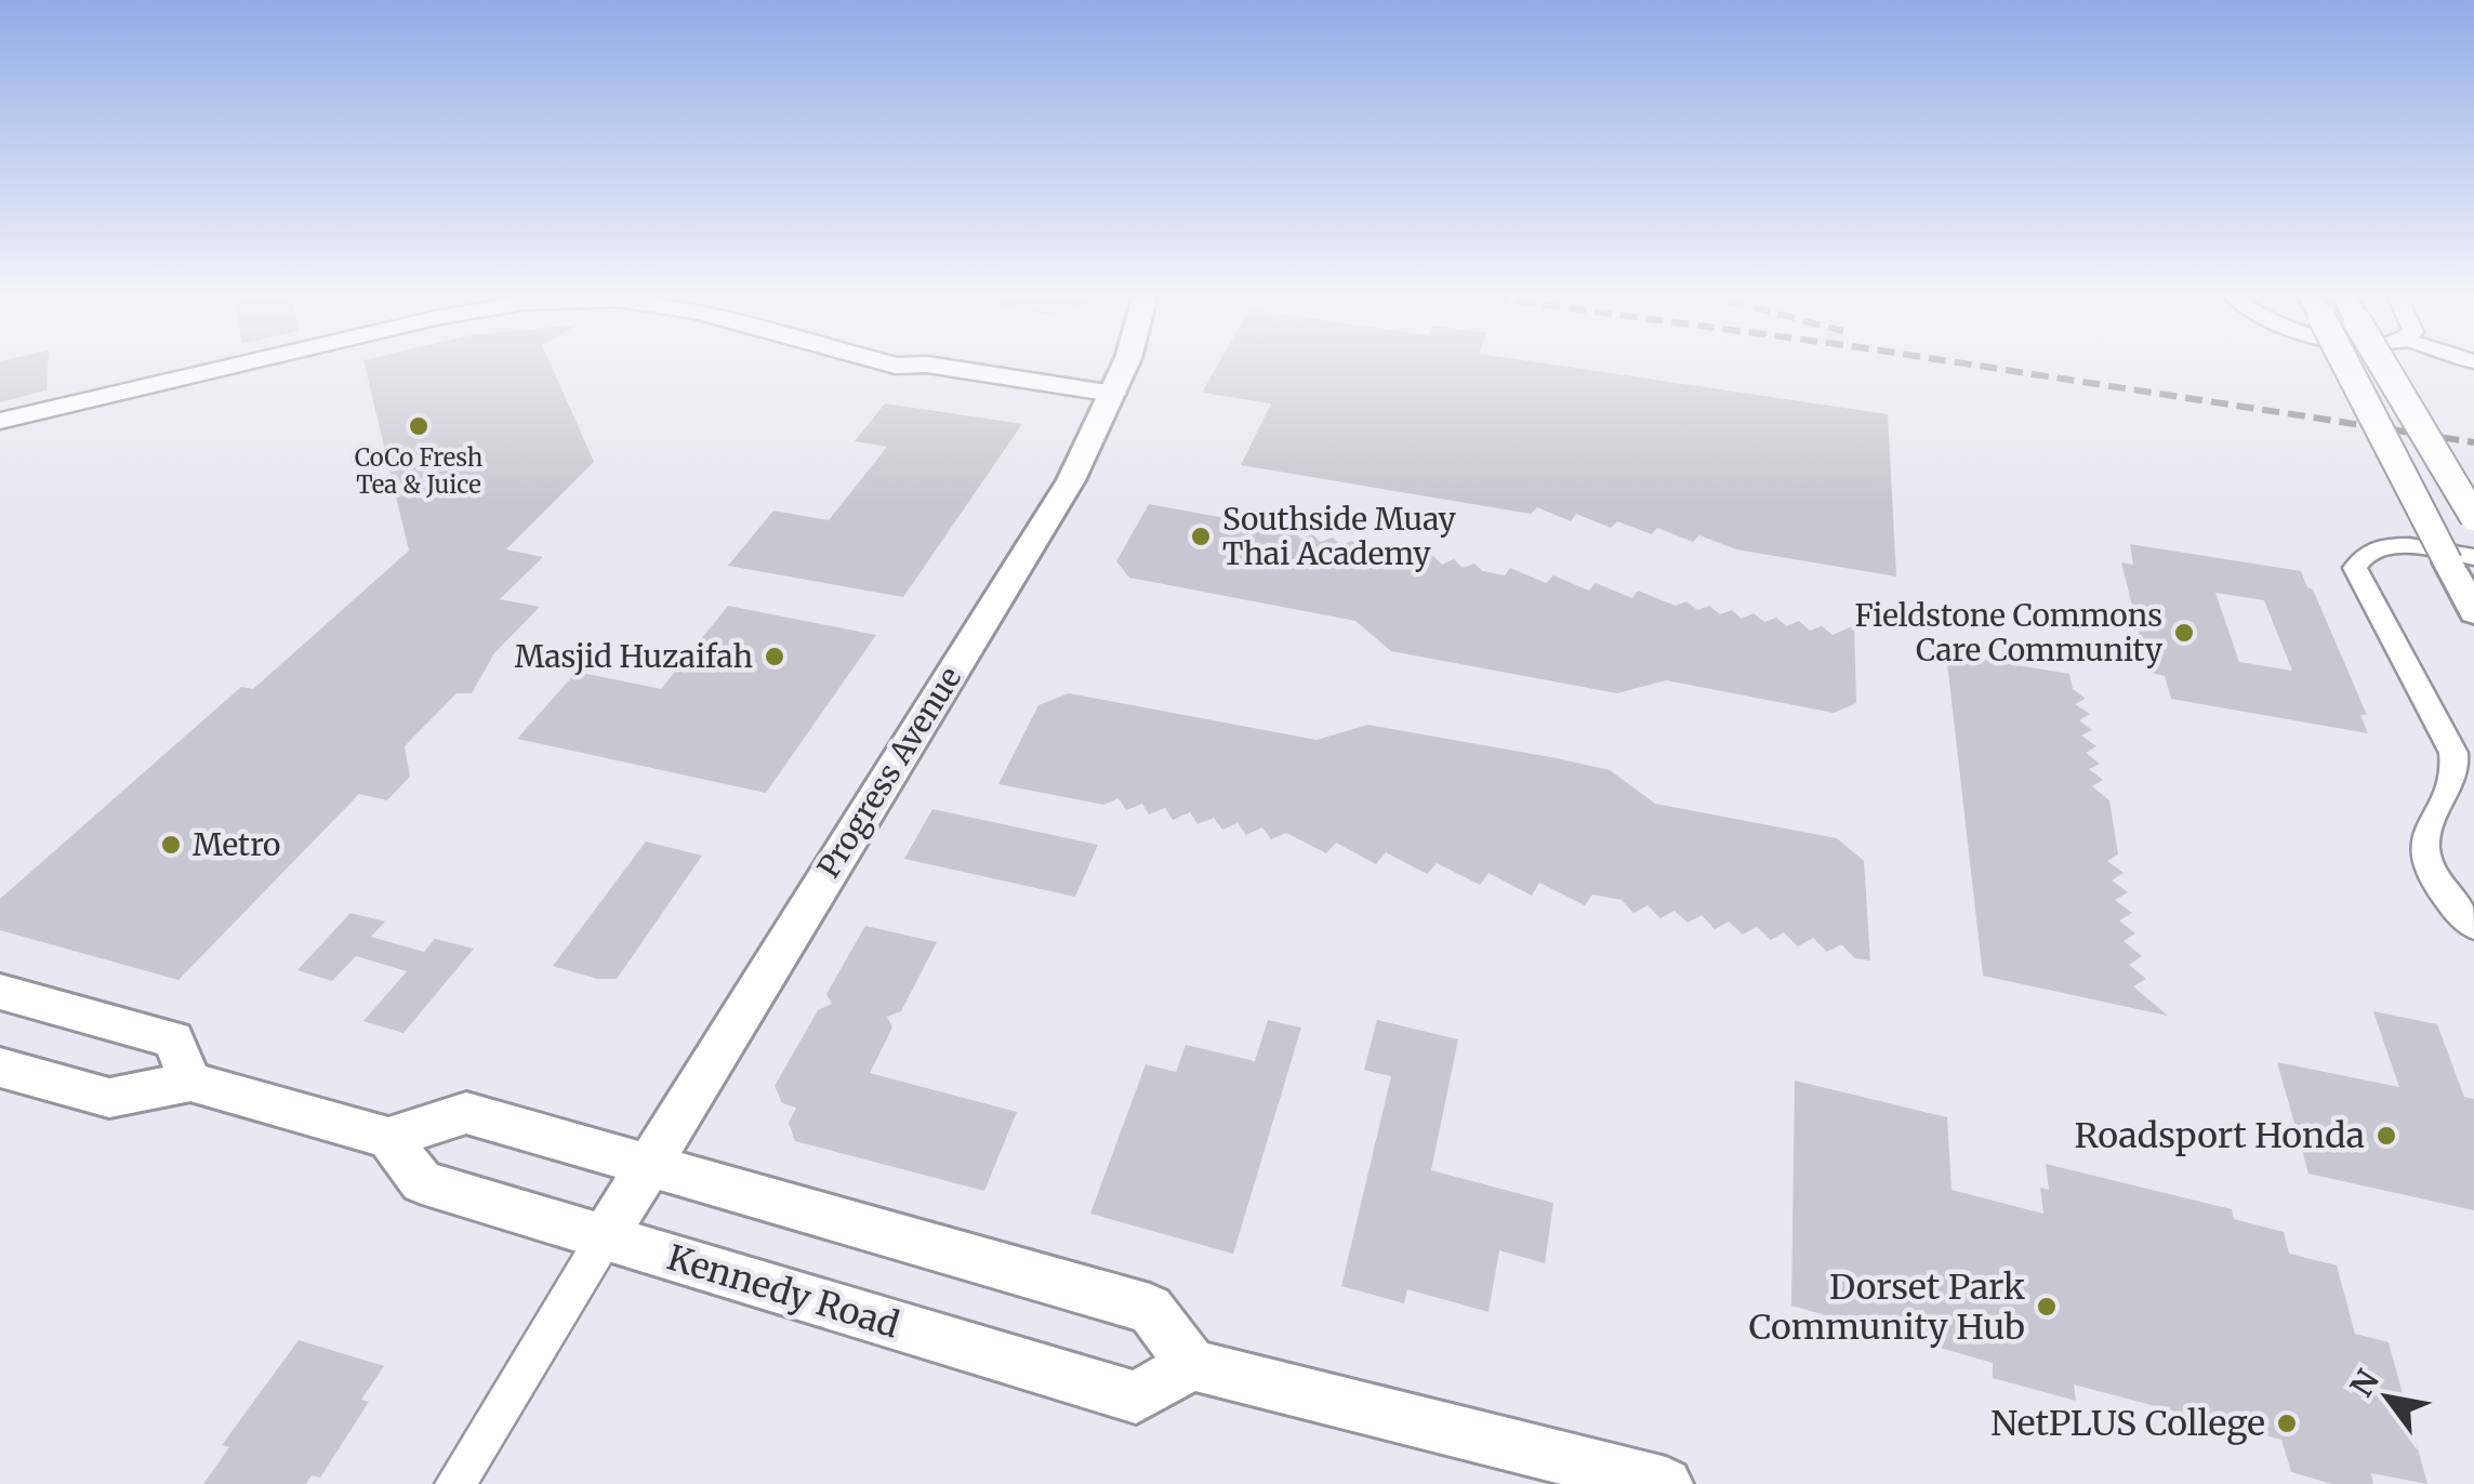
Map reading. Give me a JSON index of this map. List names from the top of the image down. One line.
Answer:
{"streets":{"main road":["Progress Avenue","Kennedy Road"]},"crossings":[["Progress Avenue","Kennedy Road"]],"places":["CoCo Fresh Tea & Juice","Southside Muay Thai Academy","Fieldstone Commons Care Community","Masjid Huzaifah","Metro","Roadsport Honda","Dorset Park Community Hub","NetPLUS College"],"north":"top left"}
